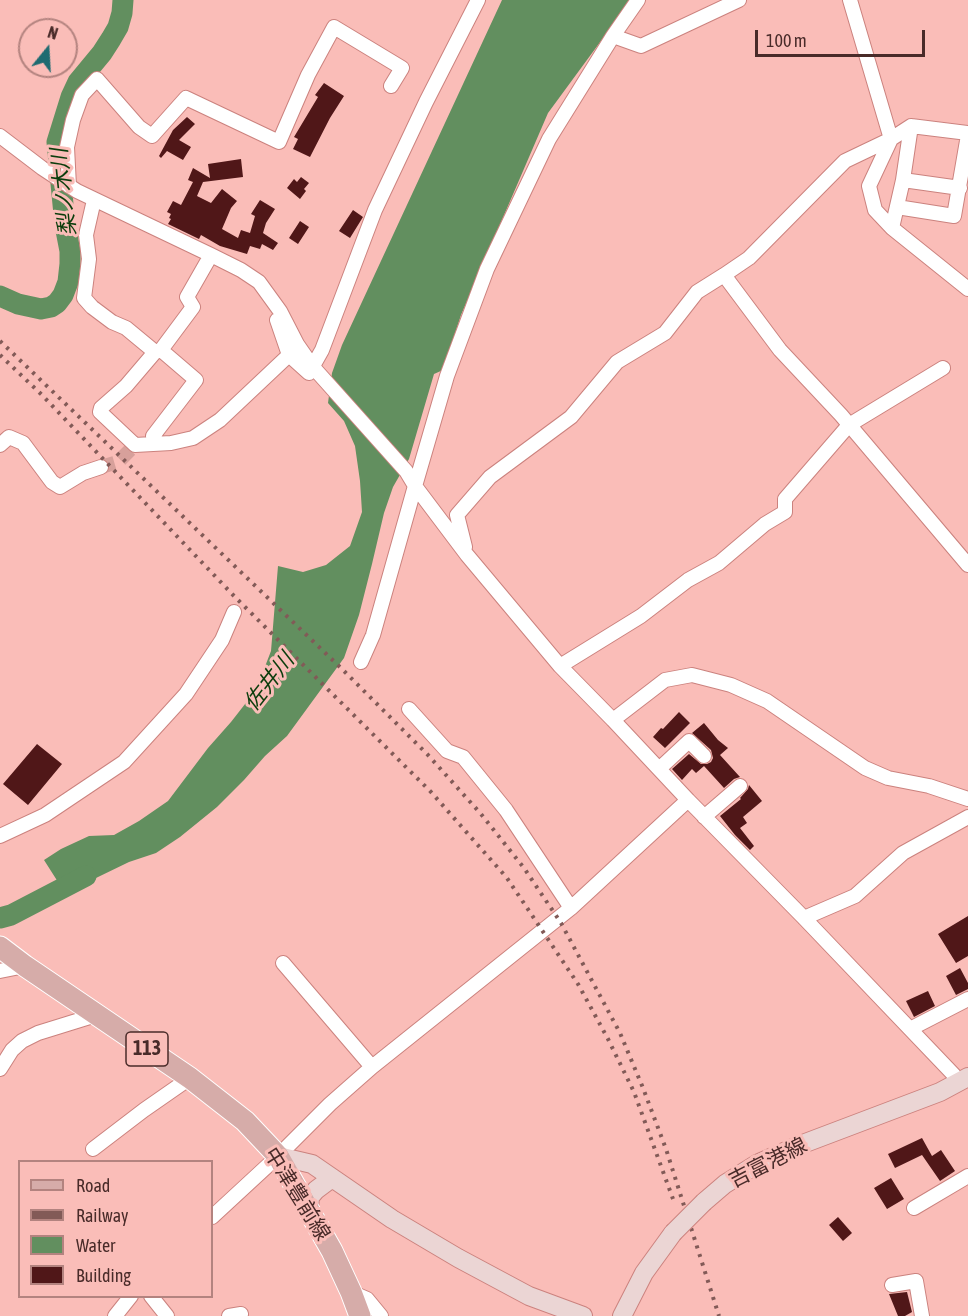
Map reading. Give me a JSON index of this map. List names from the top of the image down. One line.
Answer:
{"streets":{"main road":["113","吉富港線","中津豊前線"]},"water":["梨ノ木川","佐井川"],"legend":["Road","Railway","Water","Building"],"scale_bar":"100 m","north":"top"}
